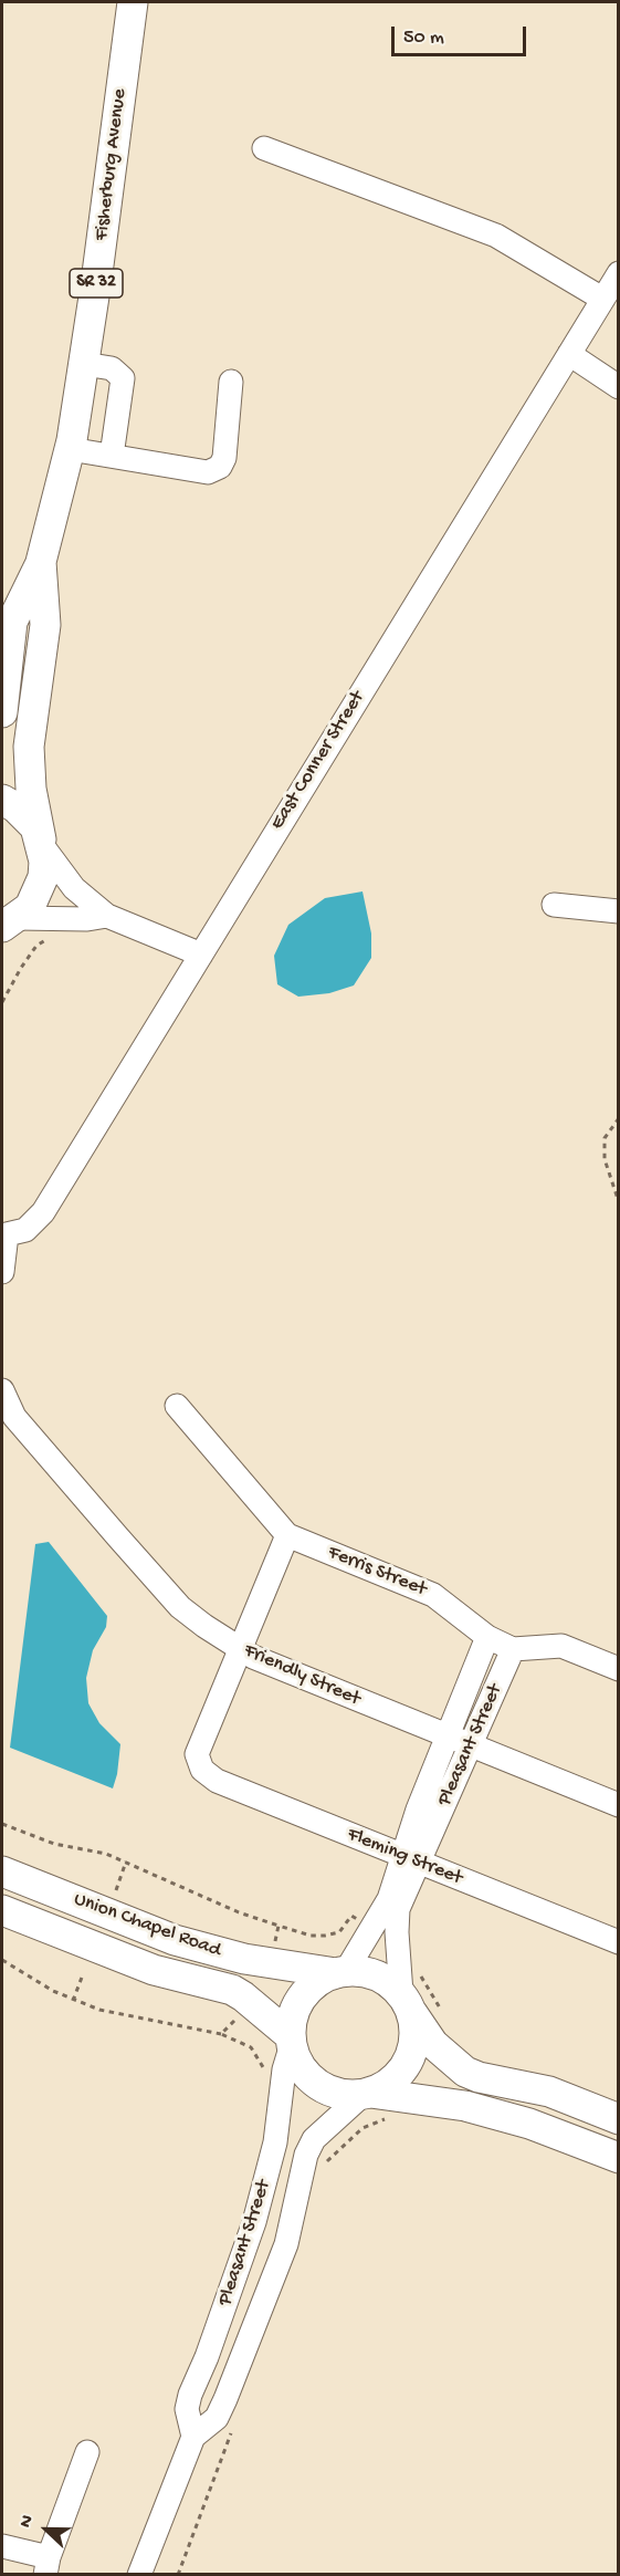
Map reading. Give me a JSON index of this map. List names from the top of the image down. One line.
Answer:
{"streets":{"main road":["Fisherburg Avenue","SR 32","Union Chapel Road"],"street":["East Conner Street","Ferris Street","Friendly Street","Pleasant Street","Fleming Street"]},"crossings":[["Ferris Street","Pleasant Street"],["Friendly Street","Pleasant Street"],["Friendly Street","Fleming Street"],["Pleasant Street","Fleming Street"],["Pleasant Street","Union Chapel Road"]],"scale_bar":"50 m","north":"left"}
